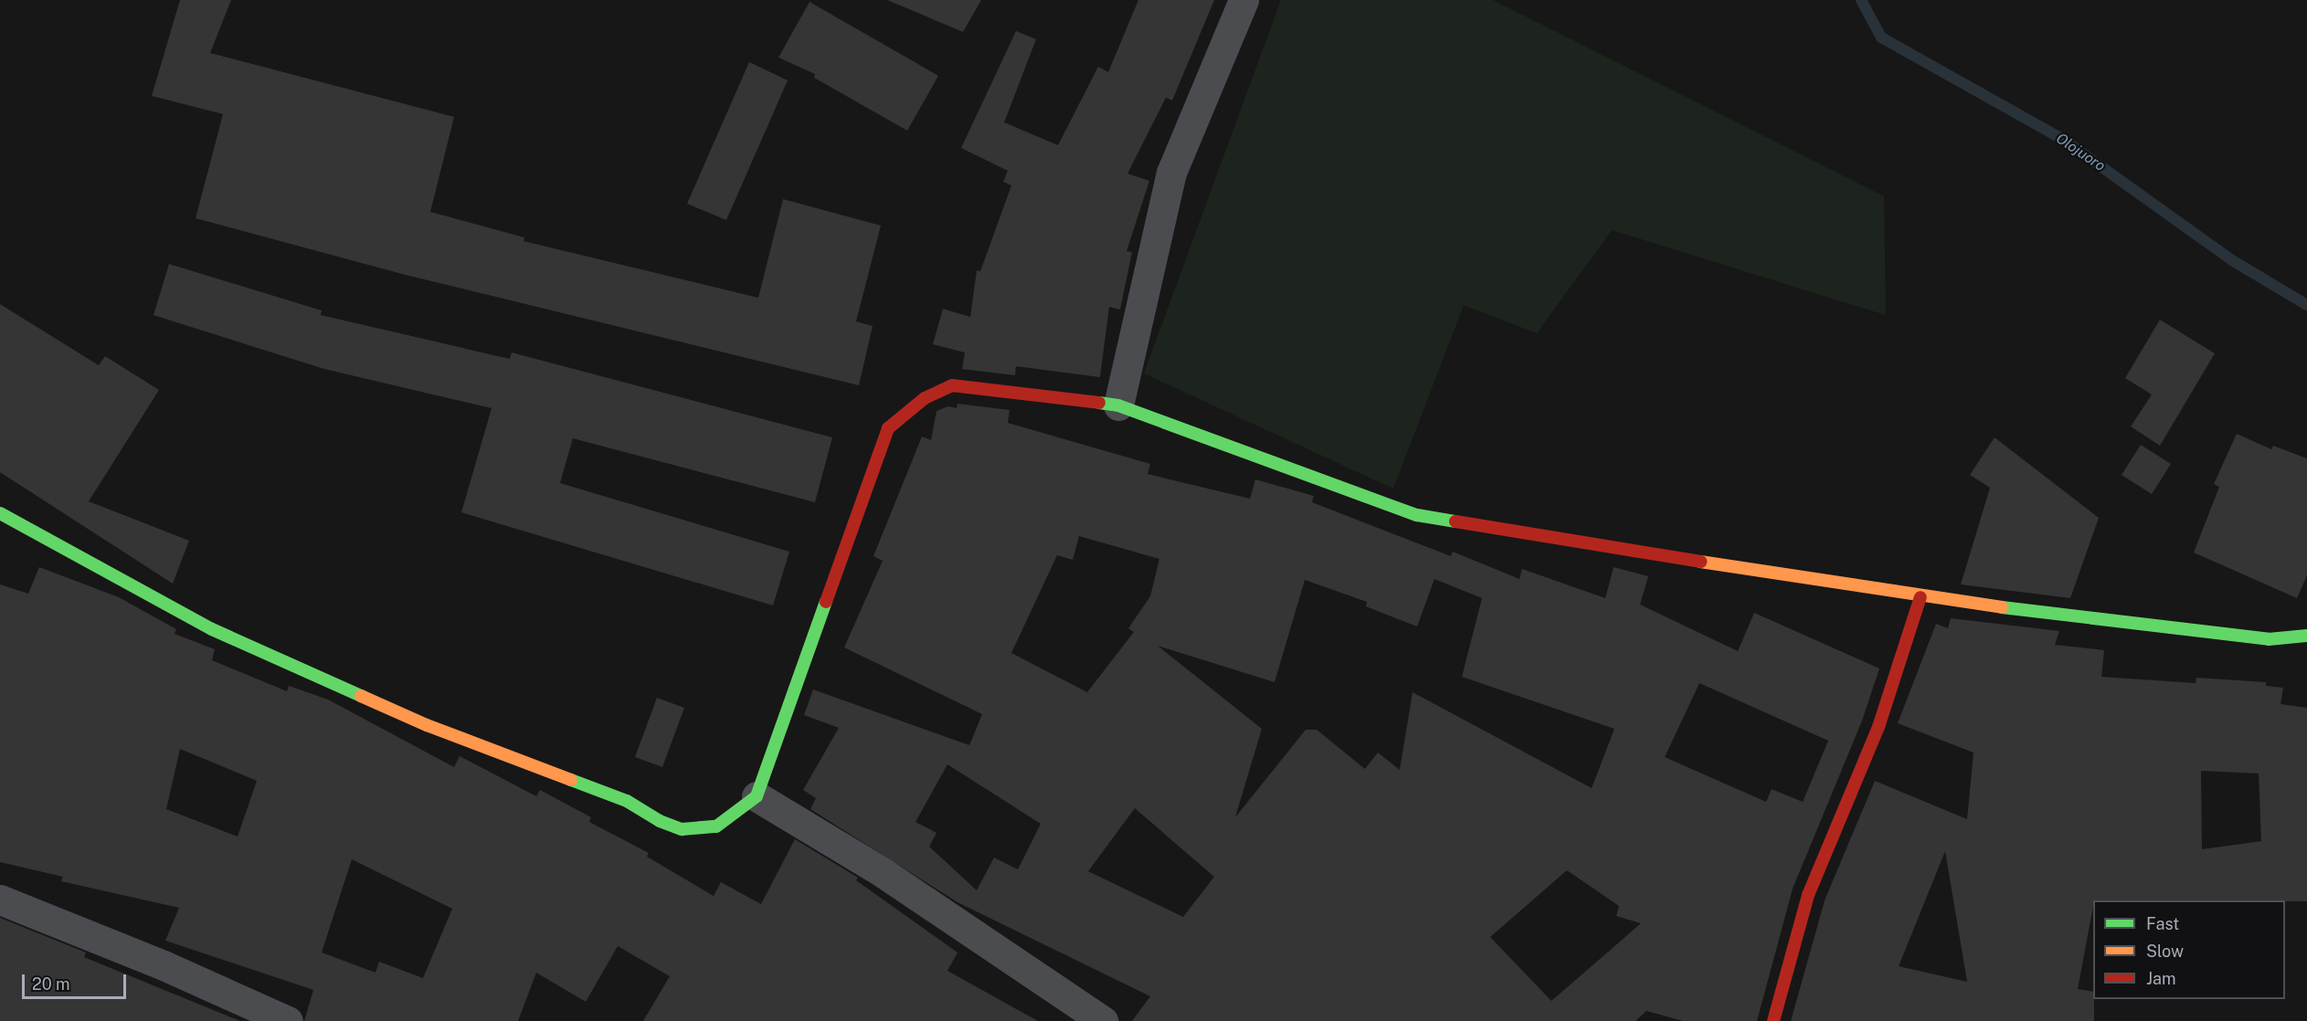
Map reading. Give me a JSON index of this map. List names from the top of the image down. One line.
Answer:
{"water":["Olojuoro"],"legend":["Fast","Slow","Jam"],"scale_bar":"20 m"}
